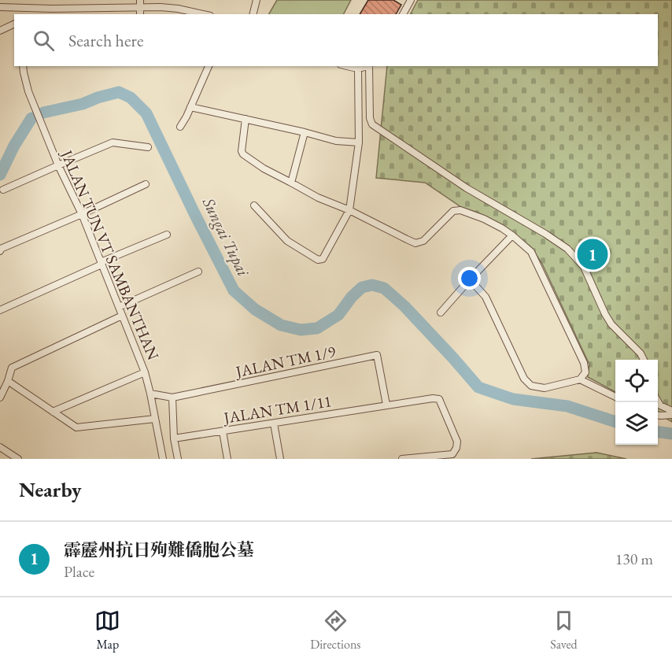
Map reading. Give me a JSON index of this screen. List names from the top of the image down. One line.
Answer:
{"streets":{"street":["JALAN TUN VT SAMBANTHAN","JALAN TM 1/9","JALAN TM 1/11"]},"crossings":[["JALAN TUN VT SAMBANTHAN","JALAN TM 1/9"],["JALAN TM 1/9","JALAN TM 1/11"]],"water":["Sungai Tupai"],"page":{"search":"Search here","pins":"1","heading":"Nearby","list":[{"mark":"1","name":"霹靂州抗日殉難僑胞公墓","note":"Place","value":"130 m"}],"nav":["Map","Directions","Saved"]}}
